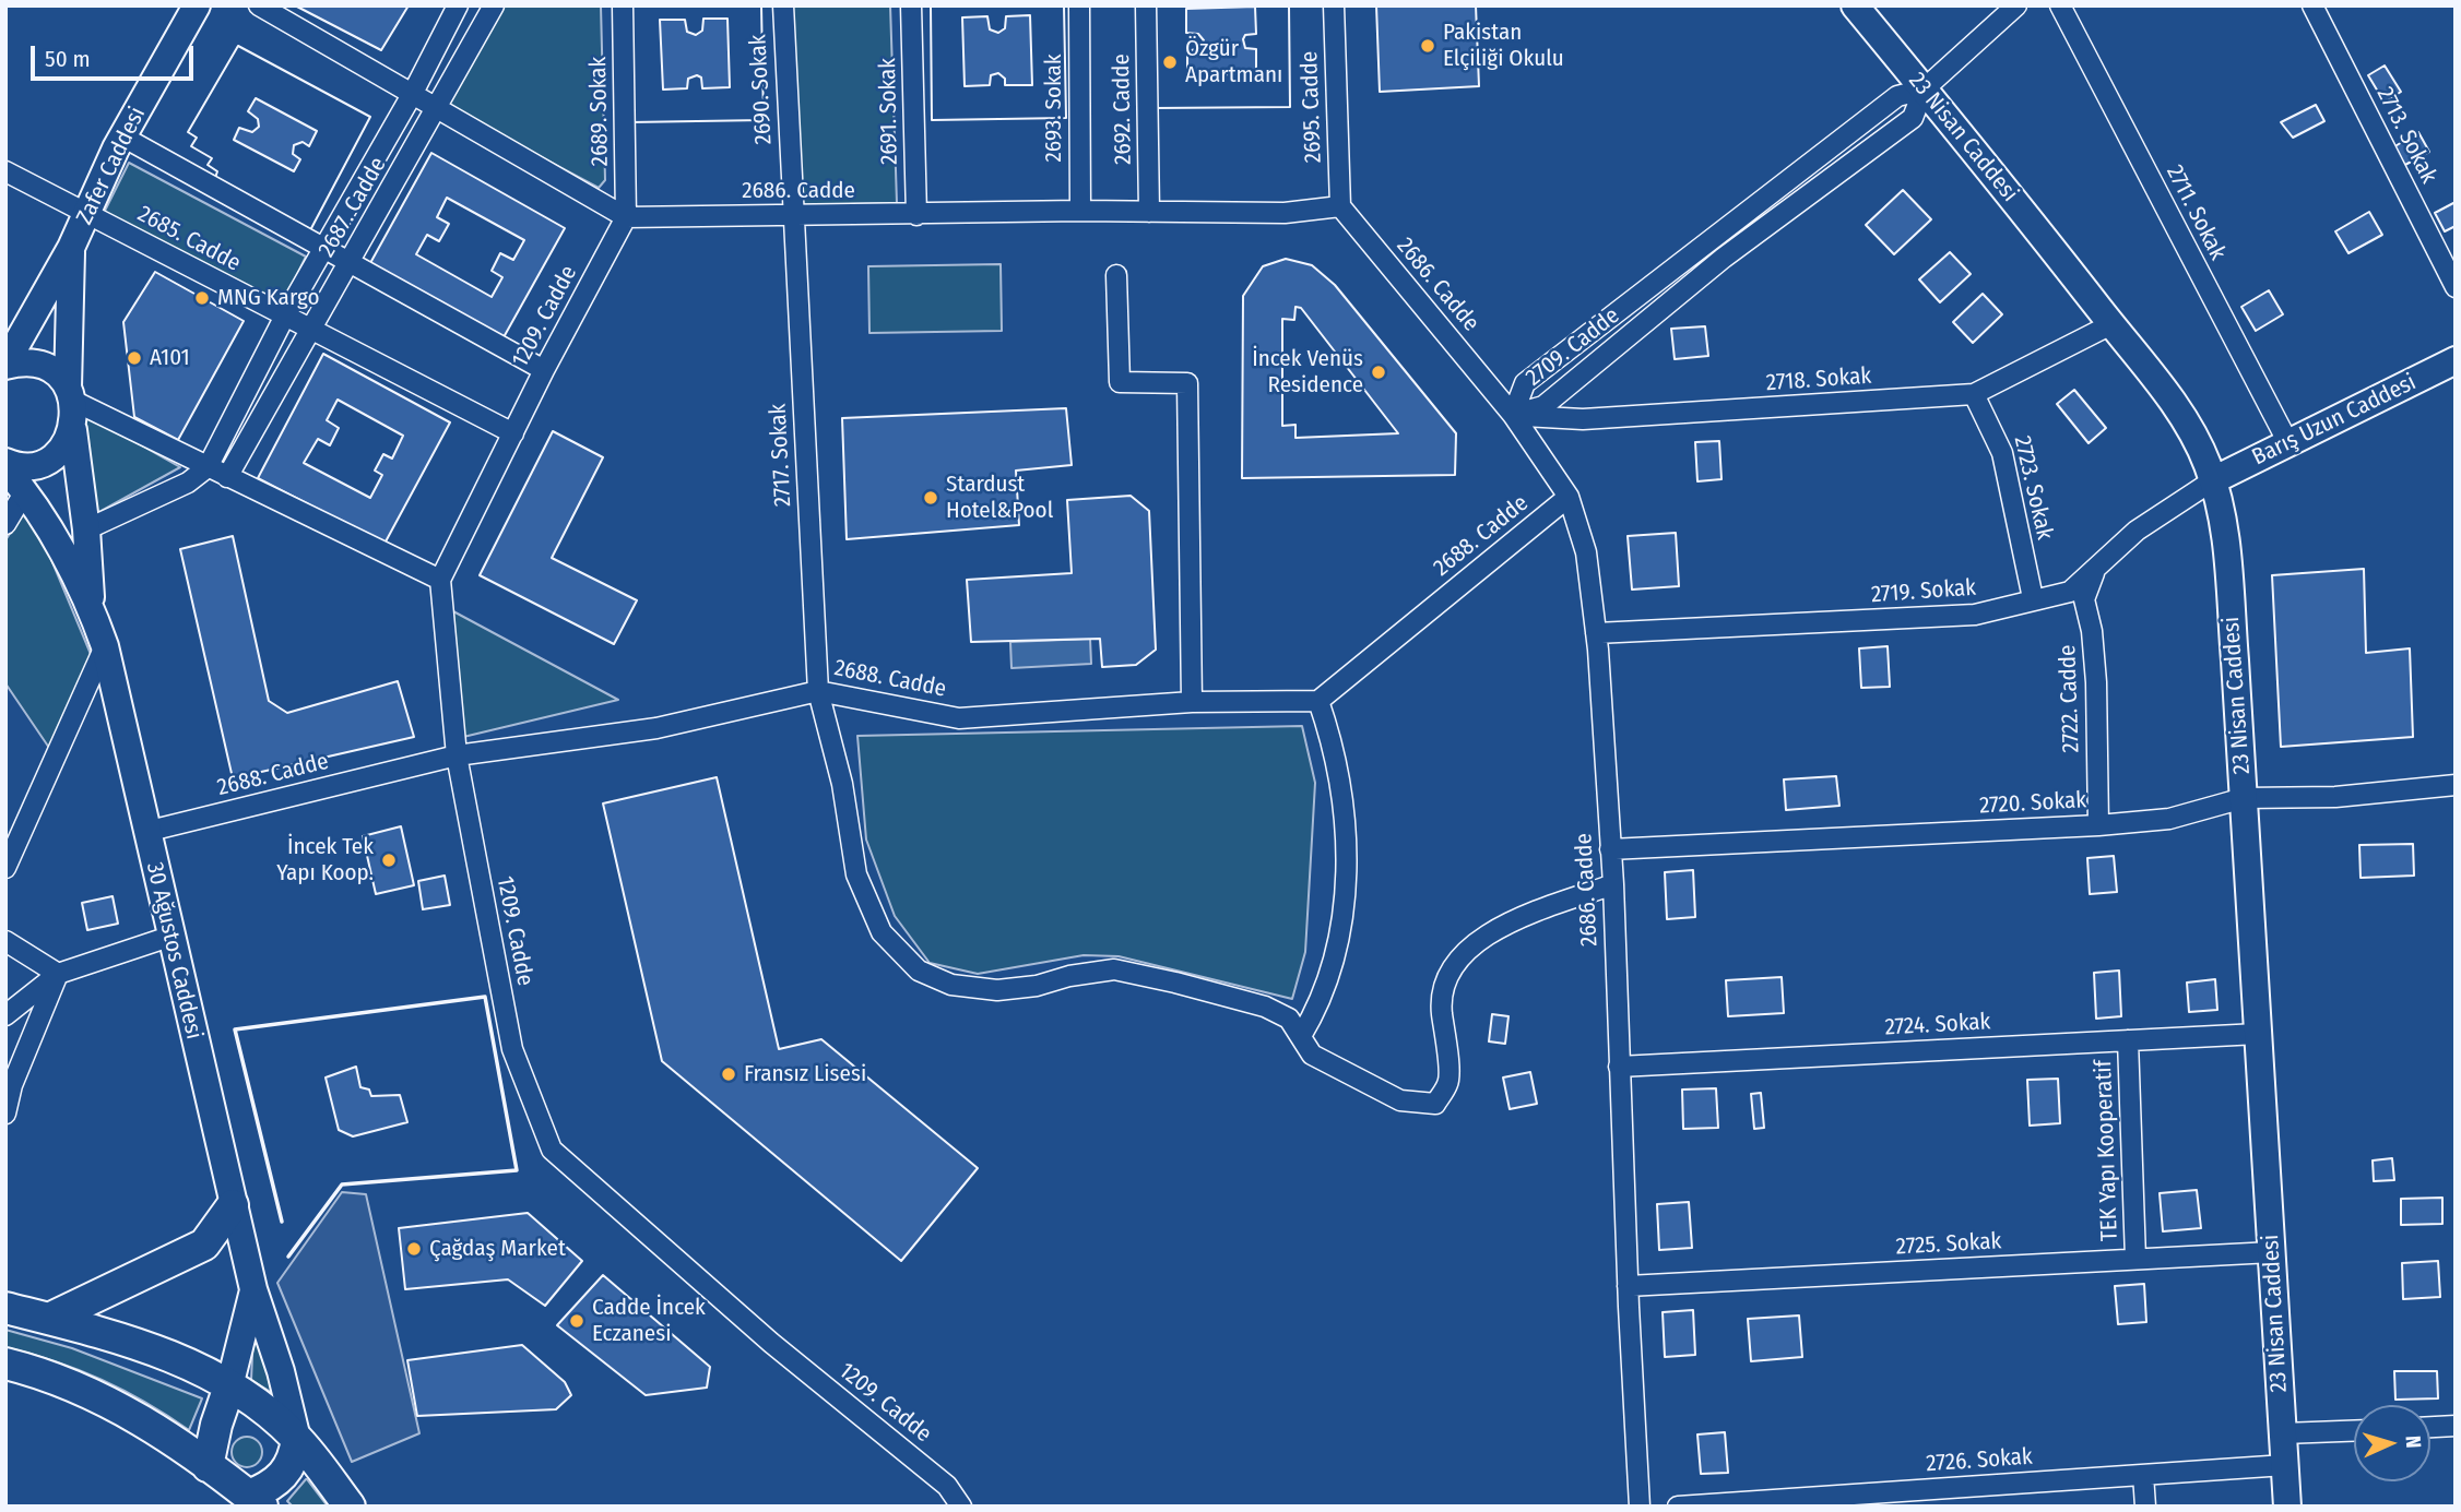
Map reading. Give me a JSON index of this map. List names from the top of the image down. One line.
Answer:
{"streets":{"main road":["23 Nisan Caddesi","Zafer Caddesi","Barış Uzun Caddesi","30 Ağustos Caddesi"],"street":["2690. Sokak","2695. Cadde","2693. Sokak","2692. Cadde","2689. Sokak","2691. Sokak","2713. Sokak","2686. Cadde","2687. Cadde","2711. Sokak","2685. Cadde","1209. Cadde","2709. Cadde","2718. Sokak","2717. Sokak","2723. Sokak","2688. Cadde","2719. Sokak","2722. Cadde","2720. Sokak","2724. Sokak","TEK Yapı Kooperatif","2725. Sokak","2726. Sokak"]},"crossings":[["2690. Sokak","2686. Cadde"],["2690. Sokak","2717. Sokak"],["2695. Cadde","2686. Cadde"],["2693. Sokak","2686. Cadde"],["2692. Cadde","2686. Cadde"],["2689. Sokak","2686. Cadde"],["2689. Sokak","1209. Cadde"],["2691. Sokak","2686. Cadde"],["23 Nisan Caddesi","2709. Cadde"],["23 Nisan Caddesi","2718. Sokak"],["23 Nisan Caddesi","Barış Uzun Caddesi"],["23 Nisan Caddesi","2719. Sokak"],["23 Nisan Caddesi","2720. Sokak"],["23 Nisan Caddesi","2724. Sokak"],["23 Nisan Caddesi","2725. Sokak"],["23 Nisan Caddesi","2726. Sokak"],["Zafer Caddesi","2685. Cadde"],["2686. Cadde","1209. Cadde"],["2686. Cadde","2709. Cadde"],["2686. Cadde","2718. Sokak"],["2686. Cadde","2717. Sokak"],["2686. Cadde","2688. Cadde"],["2686. Cadde","2719. Sokak"],["2686. Cadde","2720. Sokak"],["2686. Cadde","2724. Sokak"],["2686. Cadde","2725. Sokak"],["2687. Cadde","2685. Cadde"],["2711. Sokak","Barış Uzun Caddesi"],["2685. Cadde","1209. Cadde"],["1209. Cadde","2688. Cadde"],["2709. Cadde","2718. Sokak"],["2718. Sokak","2723. Sokak"],["Barış Uzun Caddesi","2719. Sokak"],["2717. Sokak","2688. Cadde"],["2723. Sokak","2719. Sokak"],["2688. Cadde","30 Ağustos Caddesi"],["2719. Sokak","2722. Cadde"],["2722. Cadde","2720. Sokak"],["2724. Sokak","TEK Yapı Kooperatif"],["TEK Yapı Kooperatif","2725. Sokak"]],"places":["Pakistan Elçiliği Okulu","Özgür Apartmanı","MNG Kargo","A101","İncek Venüs Residence","Stardust Hotel&Pool","İncek Tek Yapı Koop.","Fransız Lisesi","Çağdaş Market","Cadde İncek Eczanesi"],"scale_bar":"50 m","north":"right"}
